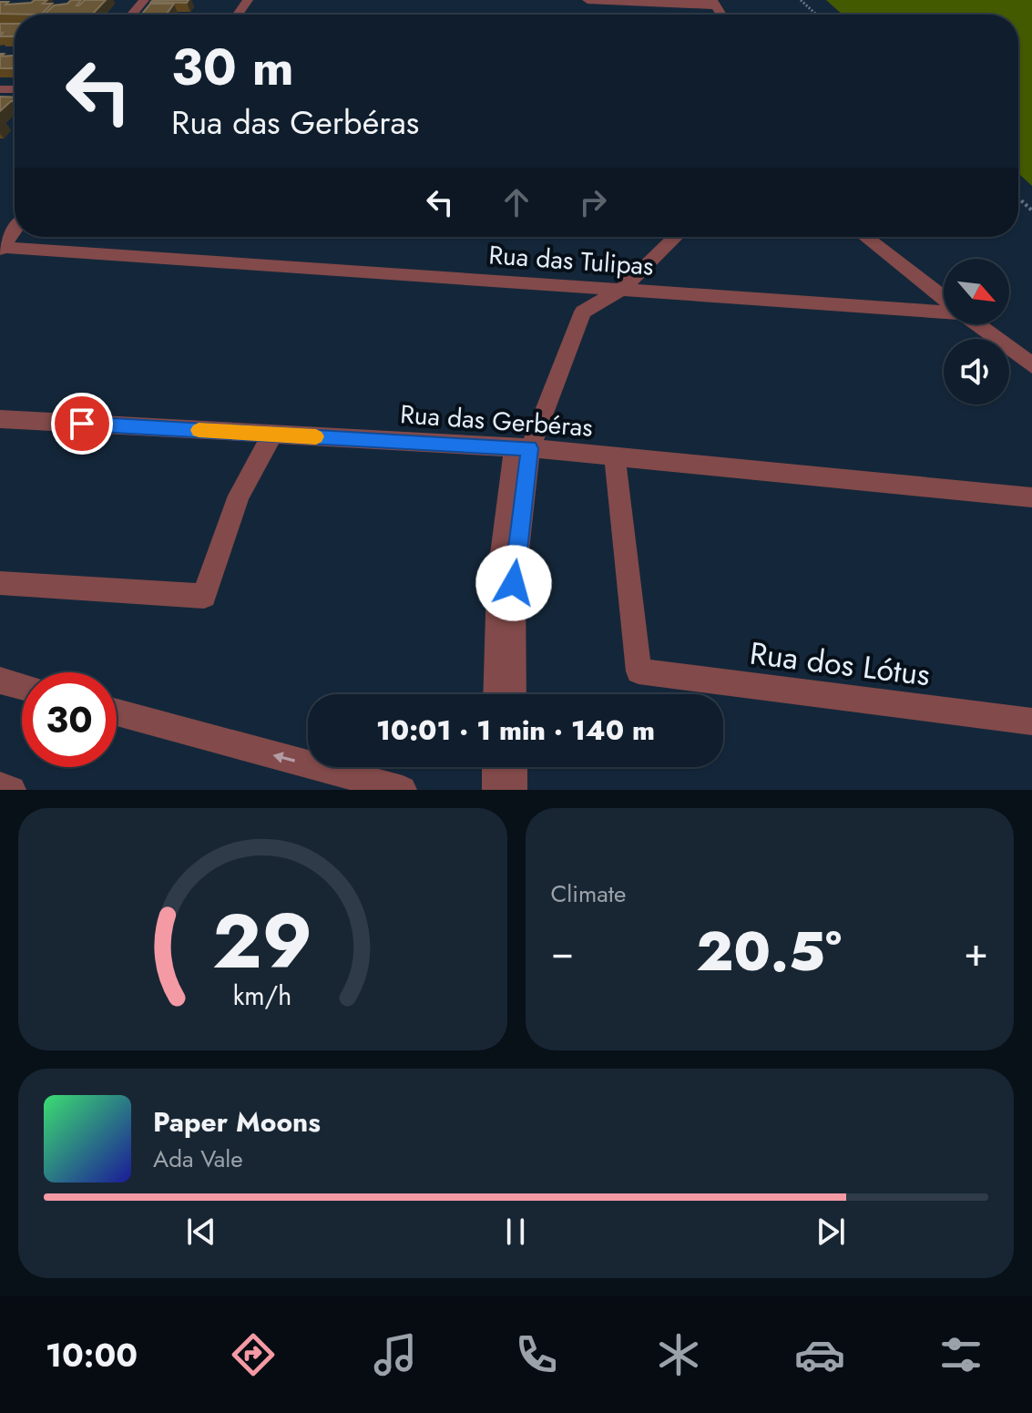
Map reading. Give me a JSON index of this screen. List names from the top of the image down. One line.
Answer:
{"streets":{"street":["Rua das Tulipas","Rua das Gerbéras","Rua dos Lótus"]},"crossings":[["Rua das Gerbéras","Rua dos Lótus"]],"north":"bottom right","page":{"turn":["30 m","Rua das Gerbéras"],"limit":"30","trip":"10:01 · 1 min · 140 m","tile":"Climate","heat":["−","20.5°","+"],"song":["Paper Moons","Ada Vale"],"tabs":"10:00","gauge":["29","km/h"]}}
